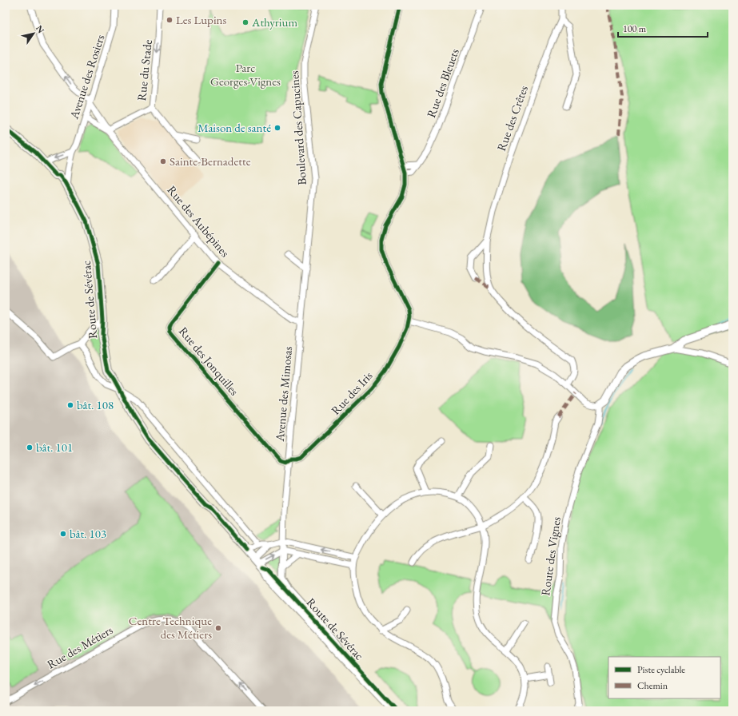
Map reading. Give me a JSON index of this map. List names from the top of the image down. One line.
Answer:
{"streets":{"main road":["Route de Sévérac"],"street":["Rue du Stade","Avenue des Rosiers","Rue des Bleuets","Rue des Crêtes","Boulevard des Capucines","Rue des Aubépines","Rue des Jonquilles","Rue des Iris","Avenue des Mimosas","Route des Vignes","Rue des Métiers"]},"crossings":[["Rue du Stade","Rue des Aubépines"],["Avenue des Rosiers","Rue des Aubépines"],["Avenue des Rosiers","Route de Sévérac"],["Boulevard des Capucines","Avenue des Mimosas"],["Rue des Aubépines","Rue des Jonquilles"],["Rue des Aubépines","Avenue des Mimosas"],["Route de Sévérac","Avenue des Mimosas"],["Rue des Jonquilles","Rue des Iris"],["Rue des Jonquilles","Avenue des Mimosas"],["Rue des Iris","Avenue des Mimosas"]],"one_way":["Rue du Stade","Rue des Métiers"],"parks":["Parc Georges-Vignes"],"places":["Les Lupins","Athyrium","Maison de santé","Sainte-Bernadette","bât. 108","bât. 101","bât. 103","Centre Technique des Métiers"],"legend":["Piste cyclable","Chemin"],"scale_bar":"100 m","north":"top right"}
